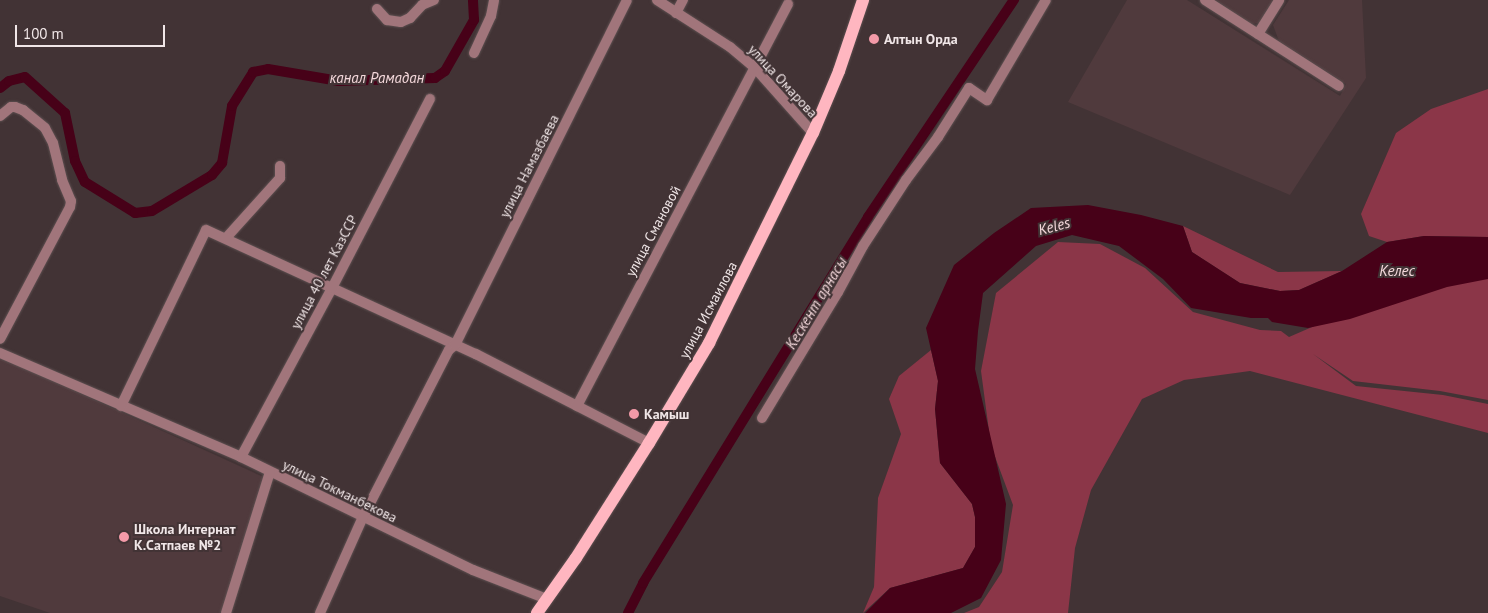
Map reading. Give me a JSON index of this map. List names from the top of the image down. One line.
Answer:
{"streets":{"main road":["улица Исмаилова"],"street":["улица Омарова","улица Намазбаева","улица Смановой","улица 40 лет КазССР","улица Токманбекова"]},"crossings":[["улица Омарова","улица Смановой"],["улица Омарова","улица Исмаилова"],["улица Намазбаева","улица Токманбекова"],["улица 40 лет КазССР","улица Токманбекова"],["улица Исмаилова","улица Токманбекова"]],"water":["канал Рамадан","Keles","Келес","Кескент арнасы"],"places":["Алтын Орда","Камыш","Школа Интернат К.Сатпаев №2"],"scale_bar":"100 m"}
